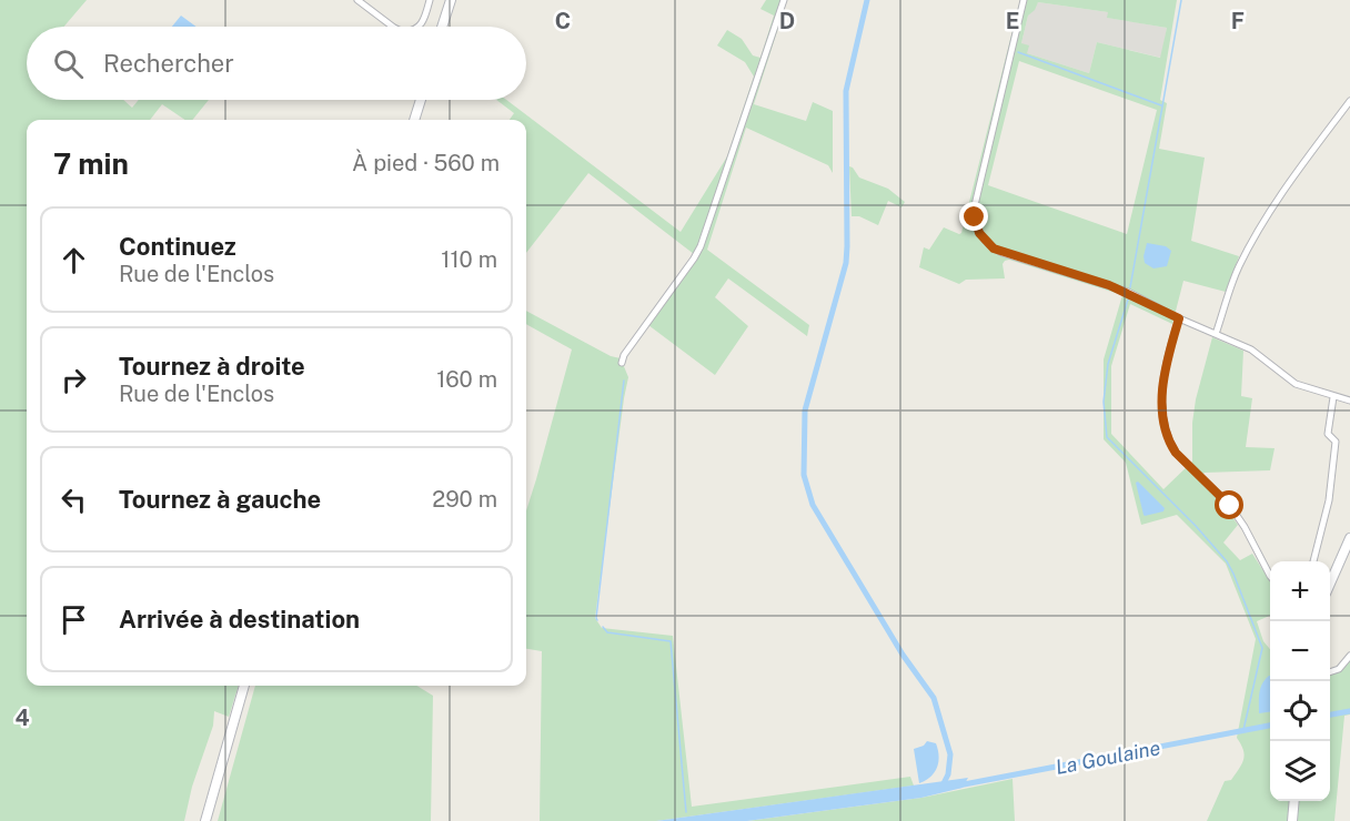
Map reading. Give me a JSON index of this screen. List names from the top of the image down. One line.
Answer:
{"water":["La Goulaine"],"page":{"search":"Rechercher","heading":["7 min","À pied · 560 m"],"list":[["Continuez","Rue de l'Enclos","110 m"],["Tournez à droite","Rue de l'Enclos","160 m"],["Tournez à gauche","290 m"],"Arrivée à destination"],"map_buttons":["+","−"]},"grid":{"columns":["C","D","E","F"],"rows":["4"]}}
